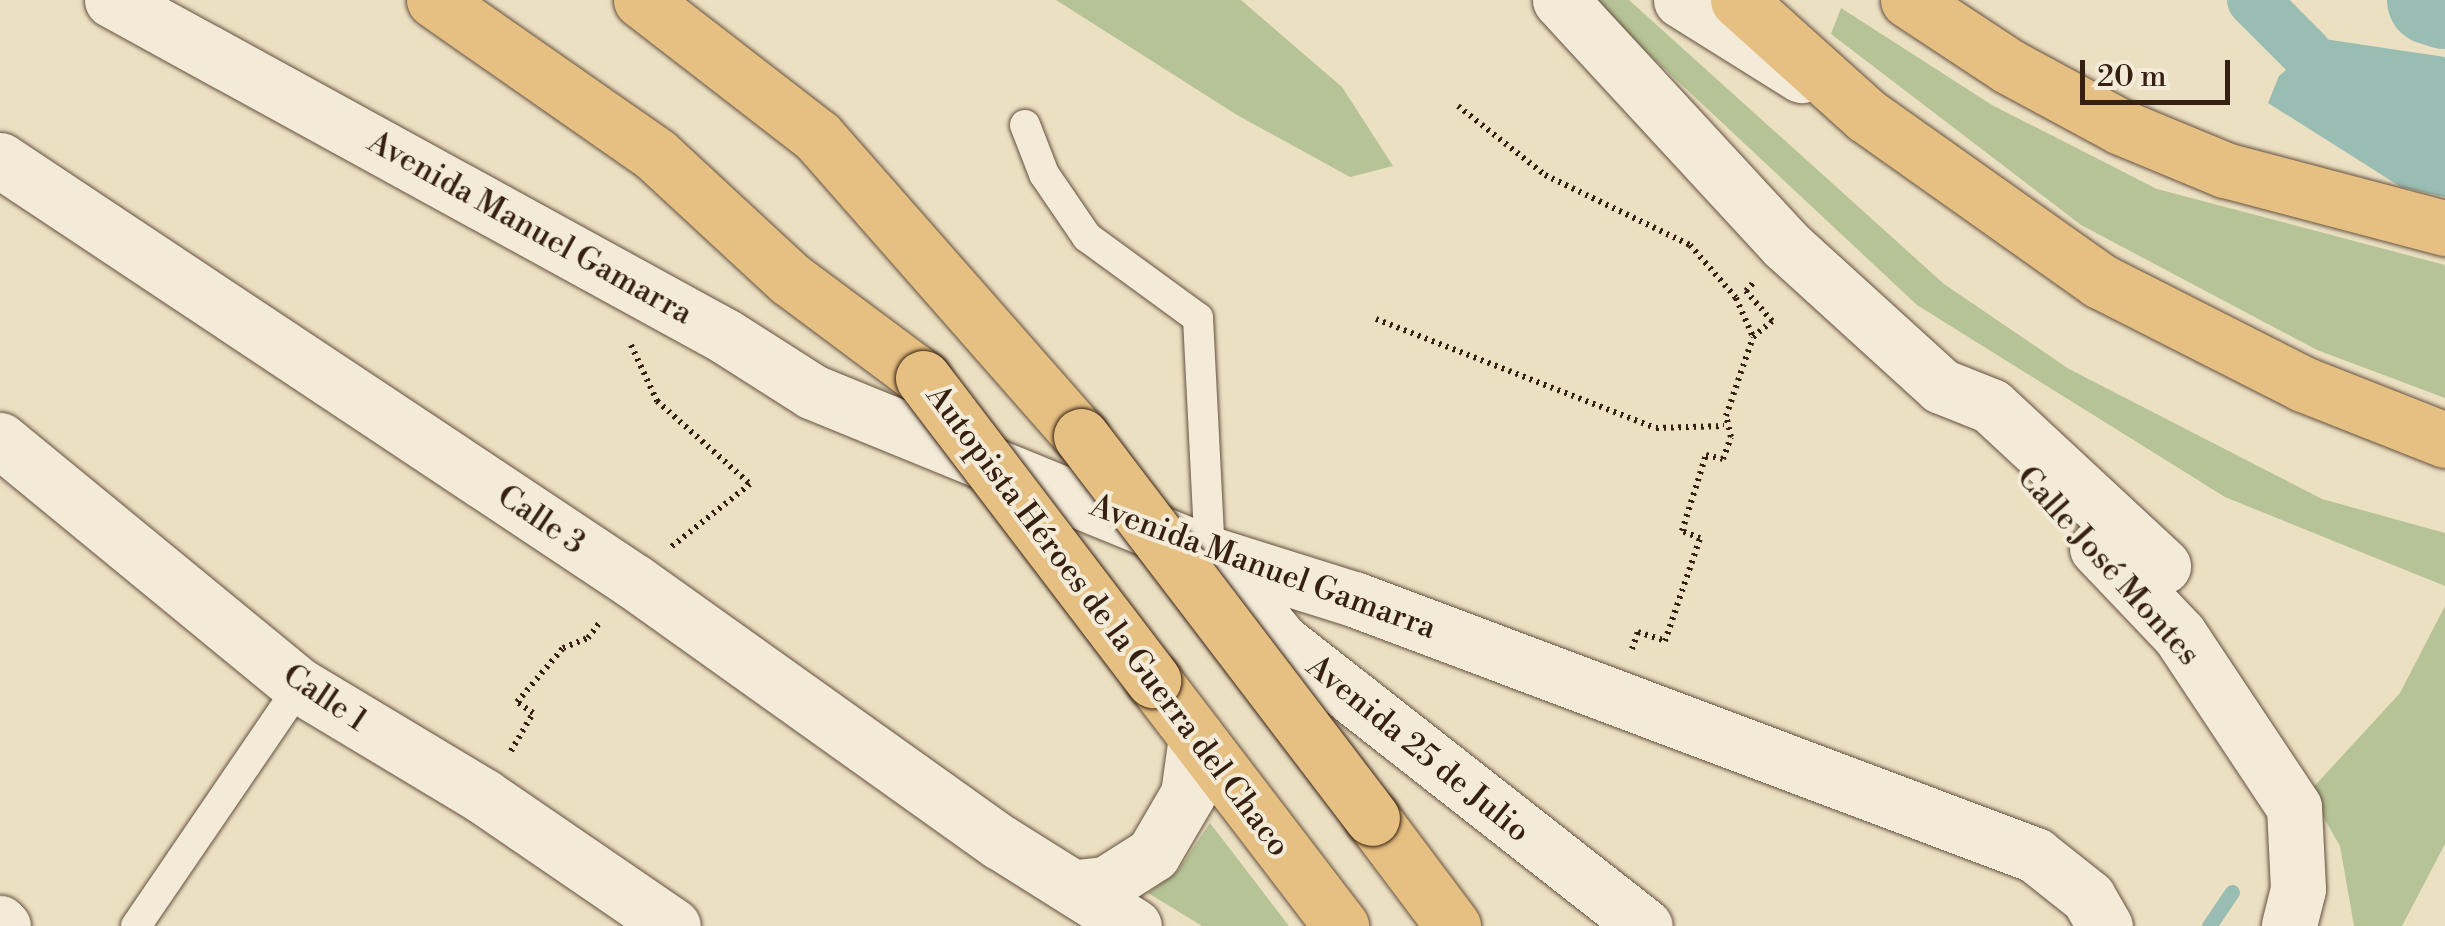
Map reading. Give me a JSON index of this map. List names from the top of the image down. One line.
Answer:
{"streets":{"highway":["Autopista Héroes de la Guerra del Chaco"],"main road":["Avenida Manuel Gamarra","Calle 3","Calle José Montes","Calle 1","Avenida 25 de Julio"]},"crossings":[["Avenida Manuel Gamarra","Avenida 25 de Julio"]],"scale_bar":"20 m"}
